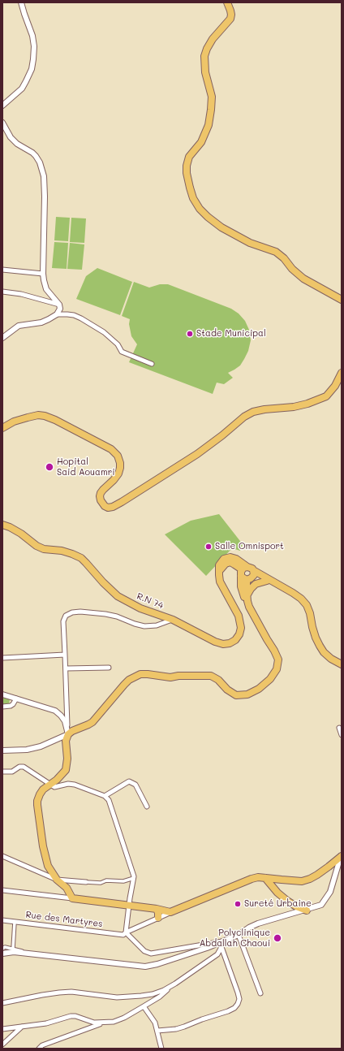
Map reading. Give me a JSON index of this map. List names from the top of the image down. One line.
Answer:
{"streets":{"main road":["R.N 74"],"street":["Rue des Martyres"]},"places":["Stade Municipal","Hopital Said Aouamri","Salle Omnisport","Sureté Urbaine","Polyclinique Abdallah Chaoui"]}
